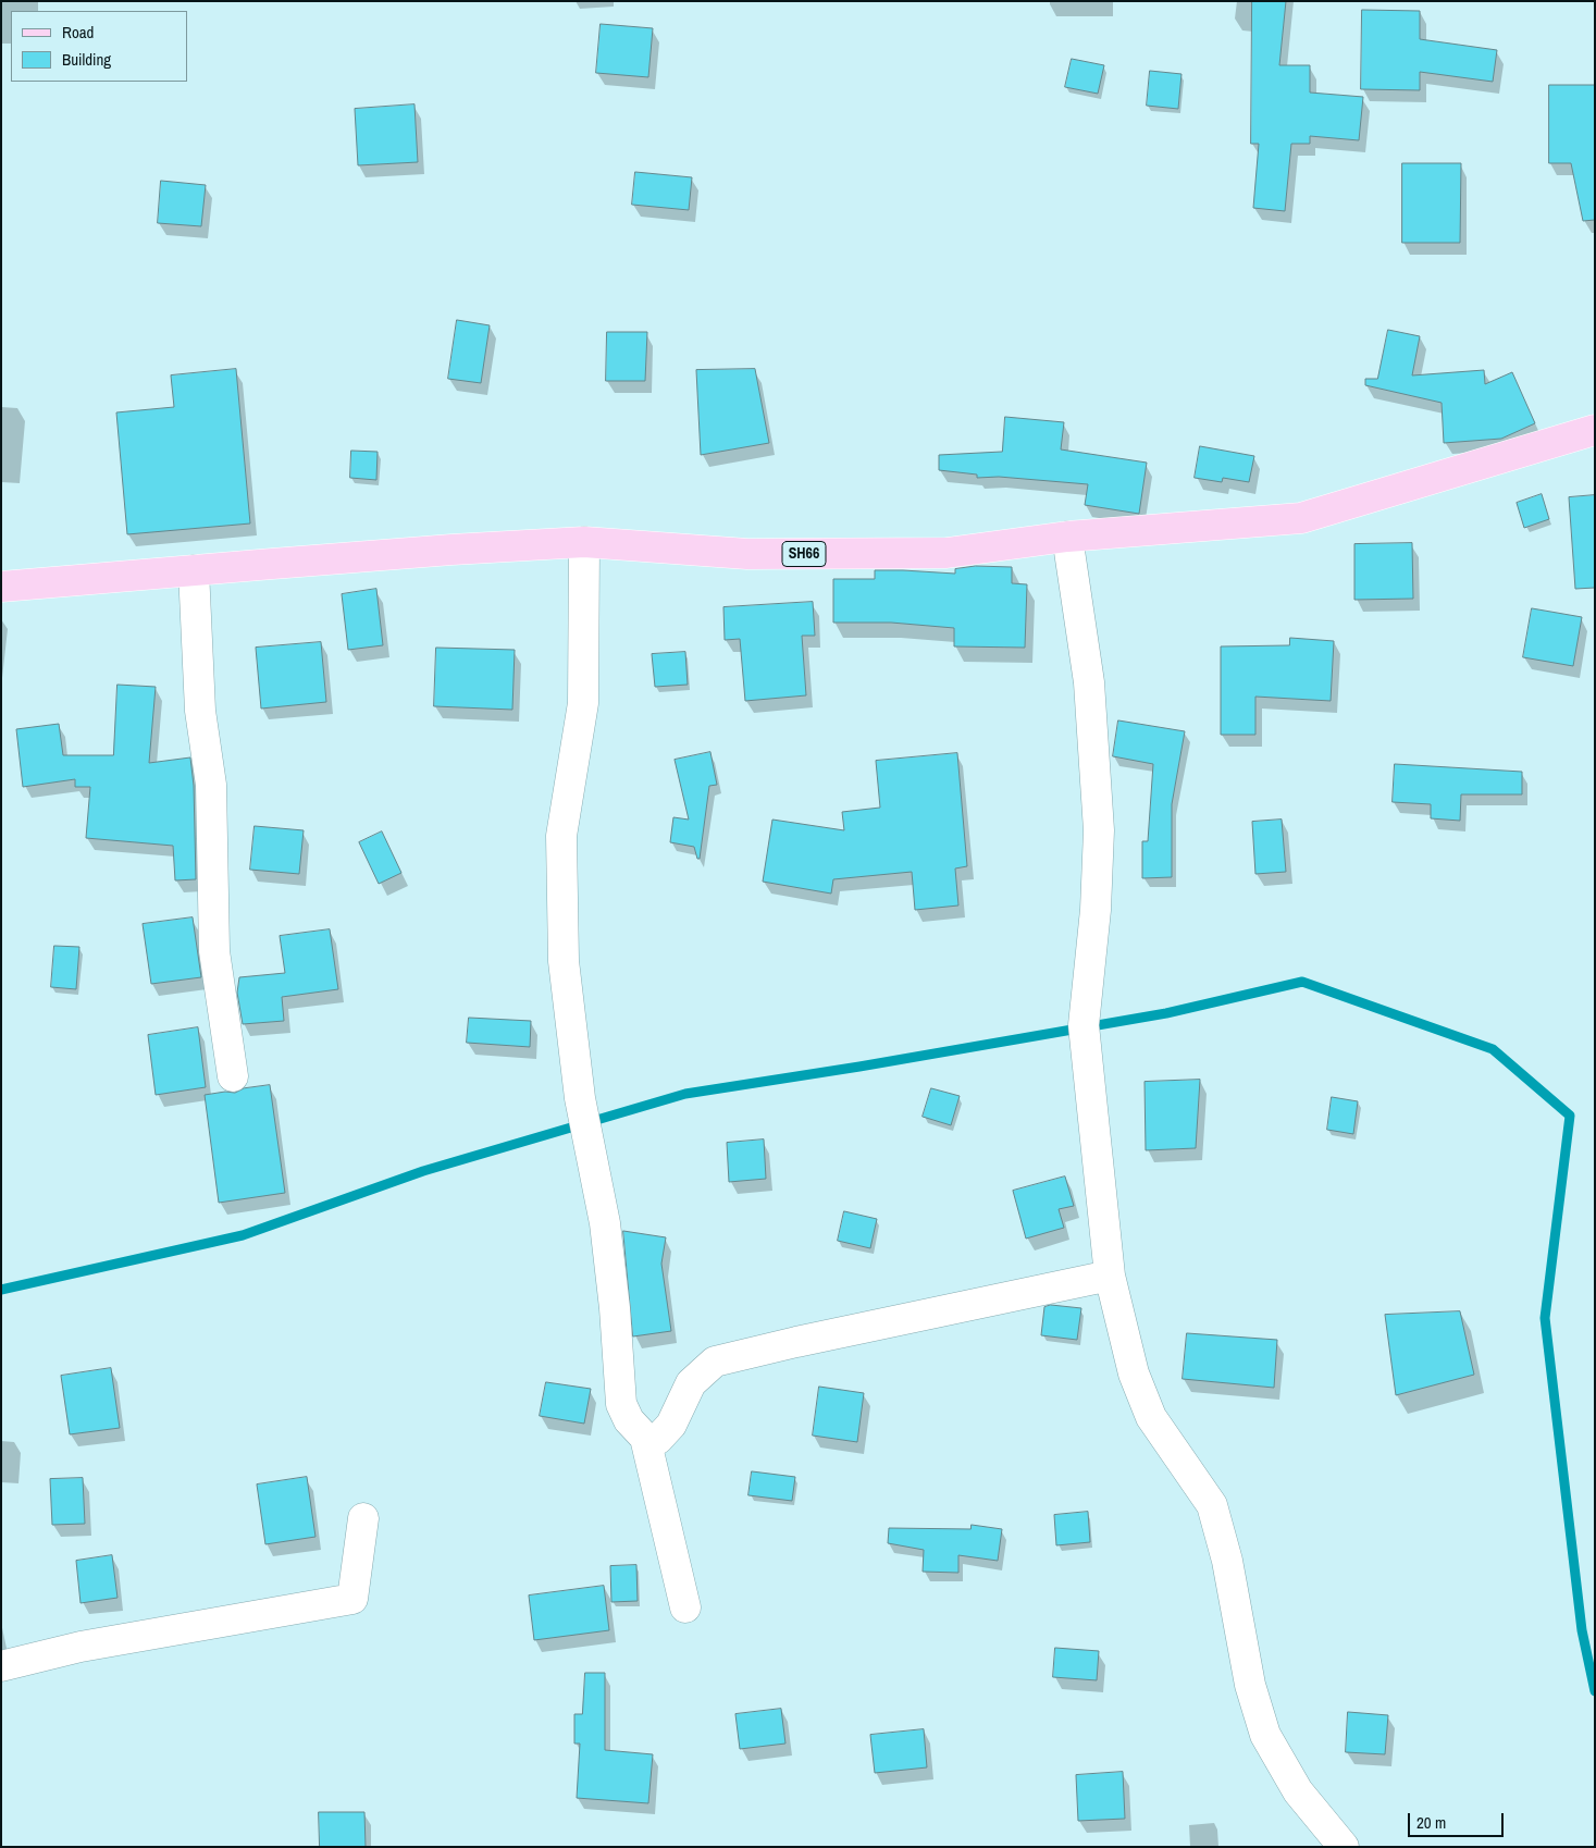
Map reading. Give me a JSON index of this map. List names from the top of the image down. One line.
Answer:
{"streets":{"main road":["SH66"]},"legend":["Road","Building"],"scale_bar":"20 m"}
